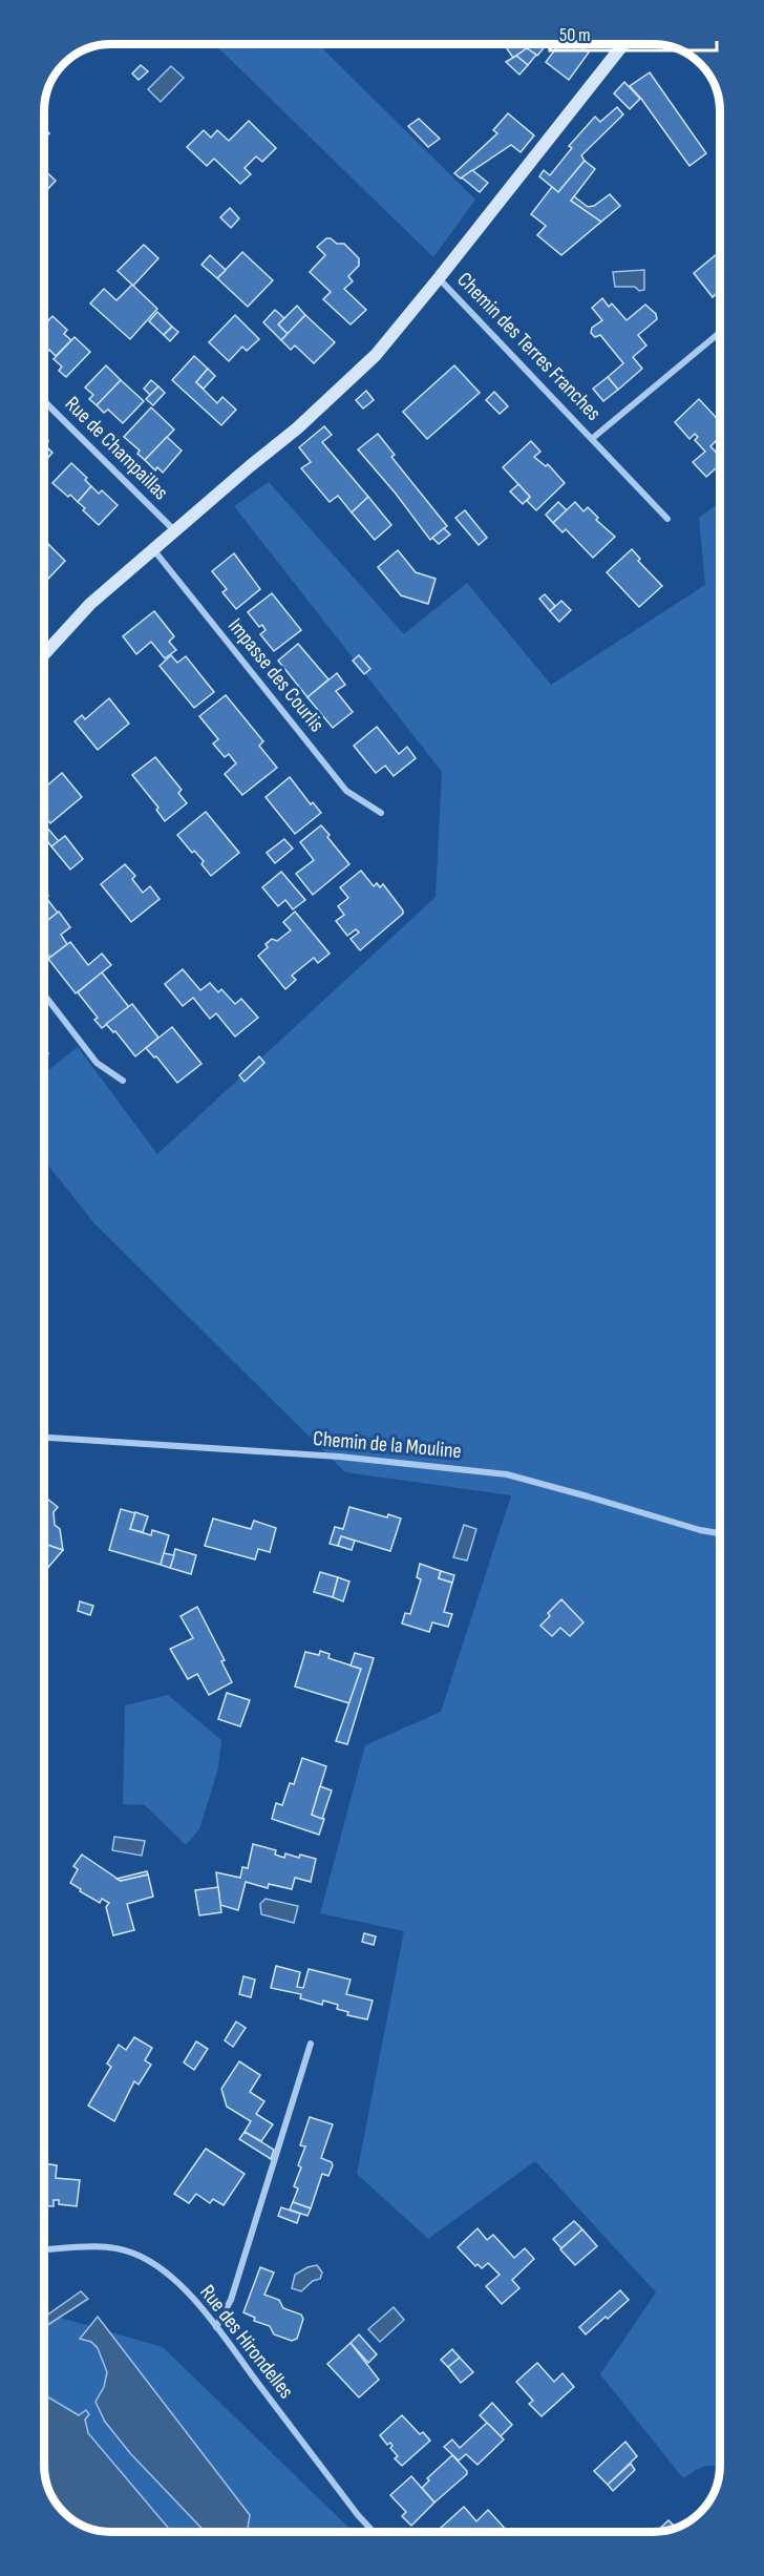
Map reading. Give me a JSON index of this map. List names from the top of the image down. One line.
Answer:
{"streets":{"street":["Chemin des Terres Franches","Rue de Champaillas","Impasse des Courlis","Chemin de la Mouline","Rue des Hirondelles"]},"scale_bar":"50 m"}
